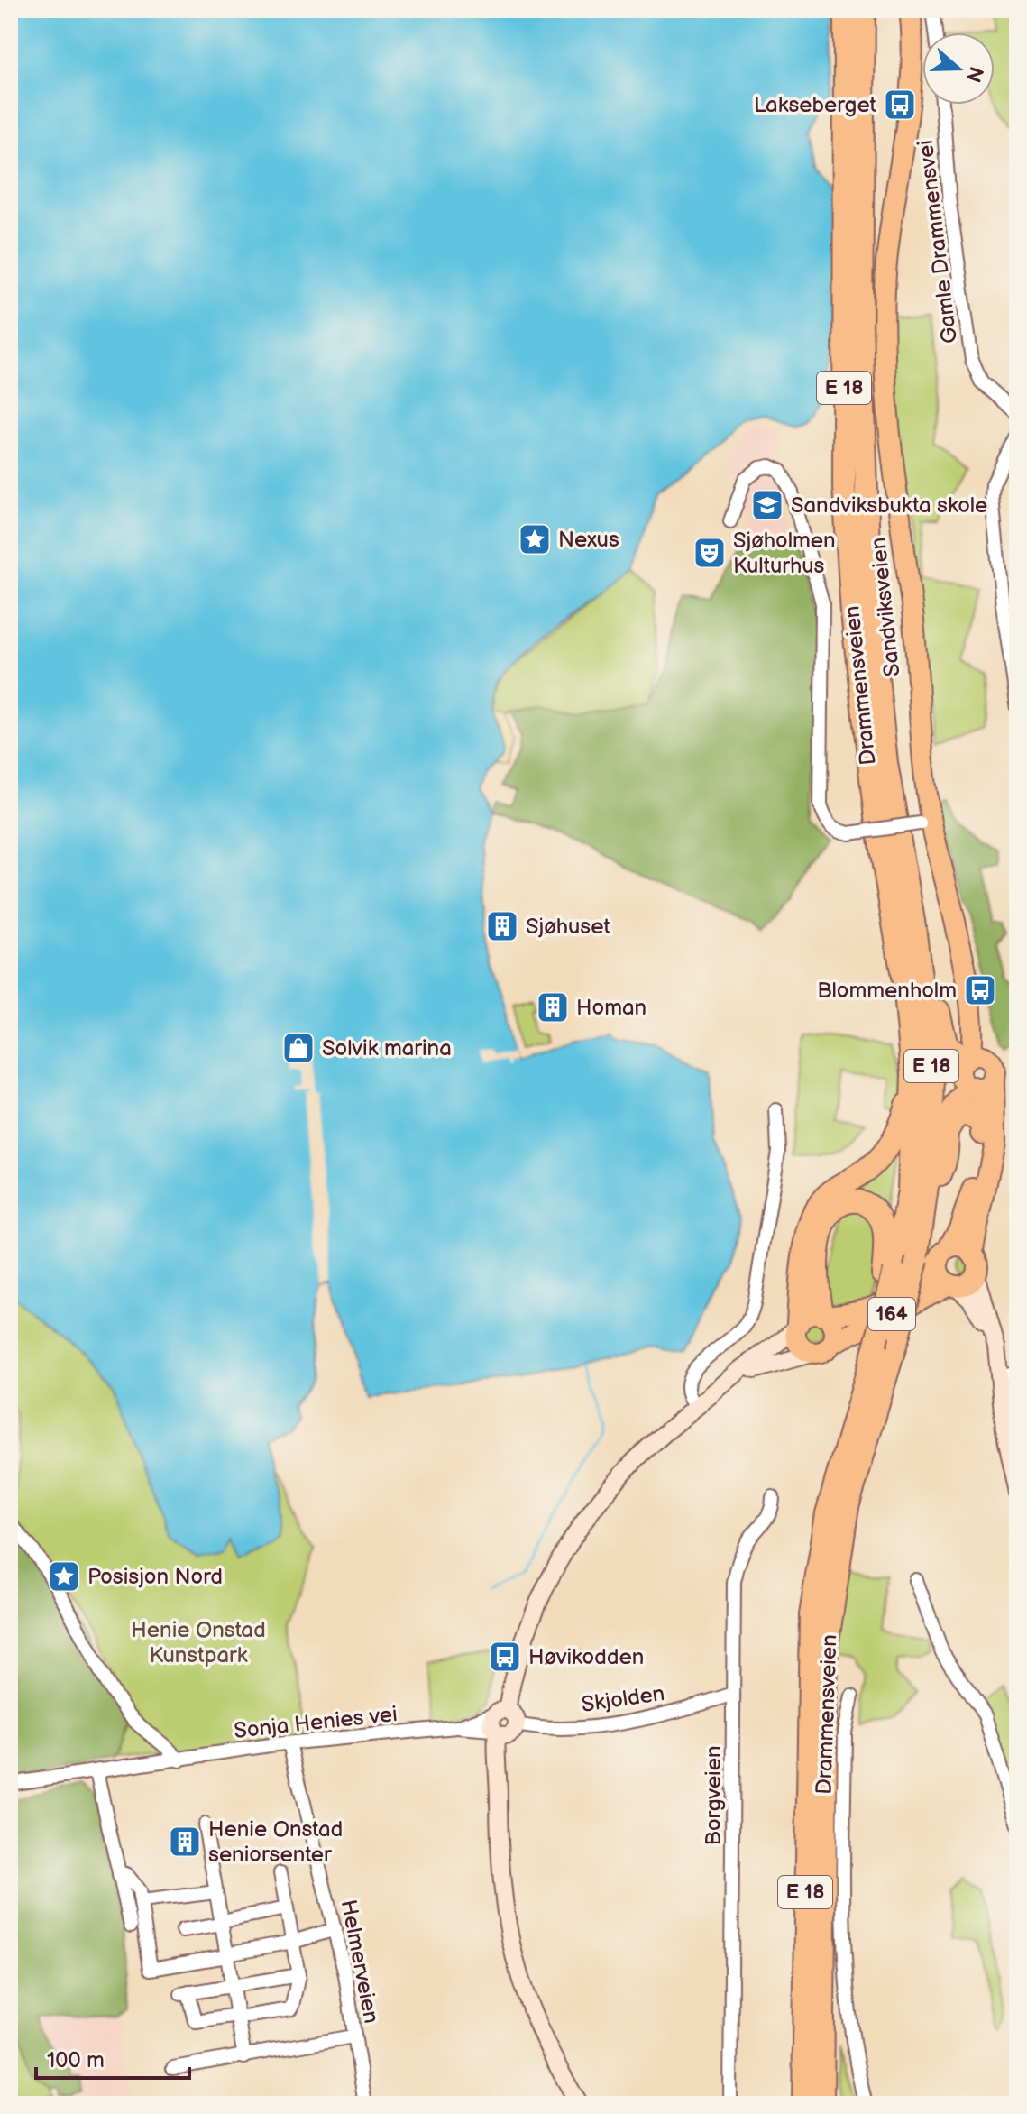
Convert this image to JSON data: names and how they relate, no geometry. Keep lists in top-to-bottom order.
{
  "streets": {
    "highway": ["E 18", "Drammensveien"],
    "main road": ["Sandviksveien", "164"],
    "street": [
      "Gamle Drammensvei",
      "Skjolden",
      "Sonja Henies vei",
      "Borgveien",
      "Helmerveien"
    ]
  },
  "crossings": [
    ["E 18", "Sandviksveien"],
    ["E 18", "Drammensveien"],
    ["E 18", "164"],
    ["Sandviksveien", "Drammensveien"],
    ["Sandviksveien", "164"],
    ["Drammensveien", "164"],
    ["Skjolden", "Sonja Henies vei"],
    ["Skjolden", "Borgveien"],
    ["Sonja Henies vei", "Helmerveien"]
  ],
  "parks": ["Henie Onstad Kunstpark"],
  "places": {
    "bus stop": ["Lakseberget", "Blommenholm", "Høvikodden"],
    "school or university": ["Sandviksbukta skole"],
    "place": ["Nexus", "Posisjon Nord"],
    "theatre": ["Sjøholmen Kulturhus"],
    "building": ["Sjøhuset", "Homan", "Henie Onstad seniorsenter"],
    "shop": ["Solvik marina"]
  },
  "scale_bar": "100 m",
  "north": "right"
}
